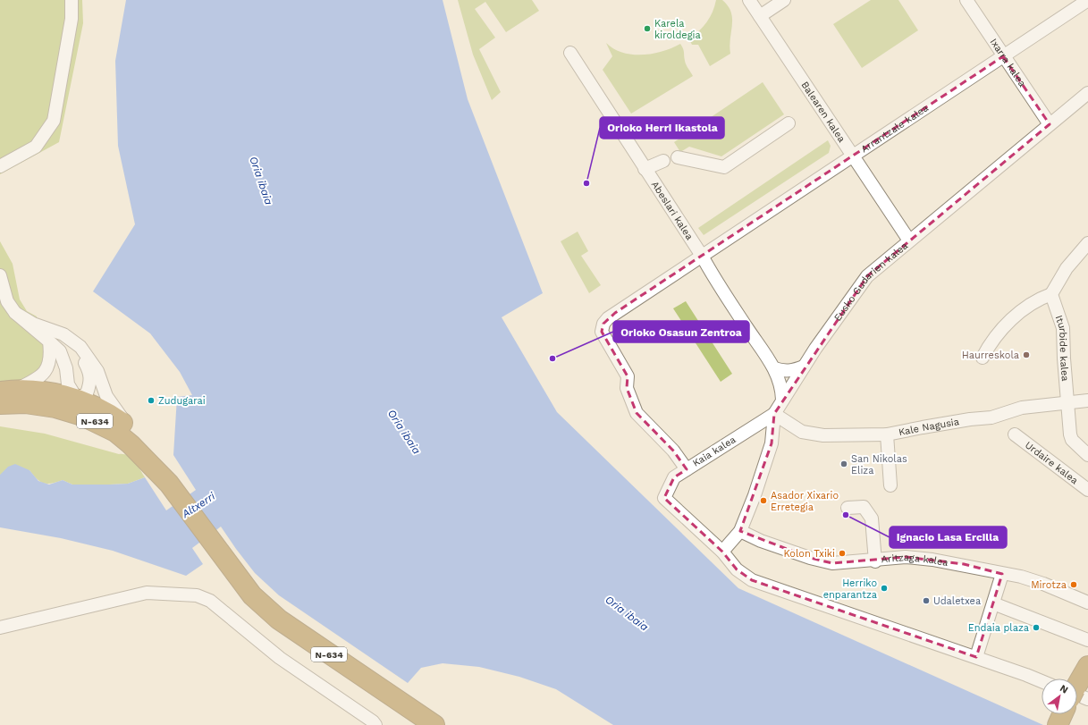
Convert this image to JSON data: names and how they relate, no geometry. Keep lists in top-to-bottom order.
{
  "streets": {
    "highway": ["N-634"],
    "street": [
      "Ixarra kalea",
      "Balearen kalea",
      "Arrantzale kalea",
      "Abeslari kalea",
      "Eusko Gudarien kalea",
      "Iturbide kalea",
      "Kale Nagusia",
      "Kaia kalea",
      "Urdaire kalea",
      "Aritzaga kalea"
    ]
  },
  "crossings": [
    ["Ixarra kalea", "Arrantzale kalea"],
    ["Ixarra kalea", "Eusko Gudarien kalea"],
    ["Balearen kalea", "Arrantzale kalea"],
    ["Balearen kalea", "Eusko Gudarien kalea"],
    ["Arrantzale kalea", "Abeslari kalea"],
    ["Arrantzale kalea", "Kaia kalea"],
    ["Abeslari kalea", "Eusko Gudarien kalea"],
    ["Eusko Gudarien kalea", "Kale Nagusia"],
    ["Eusko Gudarien kalea", "Kaia kalea"],
    ["Eusko Gudarien kalea", "Aritzaga kalea"],
    ["Iturbide kalea", "Kale Nagusia"],
    ["Kale Nagusia", "Kaia kalea"]
  ],
  "water": ["Oria ibaia", "Altxerri"],
  "places": [
    "Karela kiroldegia",
    "Orioko Herri Ikastola",
    "Haurreskola",
    "Orioko Osasun Zentroa",
    "Zudugarai",
    "San Nikolas Eliza",
    "Asador Xixario Erretegia",
    "Ignacio Lasa Ercilla",
    "Kolon Txiki",
    "Mirotza",
    "Herriko enparantza",
    "Udaletxea",
    "Endaia plaza"
  ],
  "north": "top right"
}
